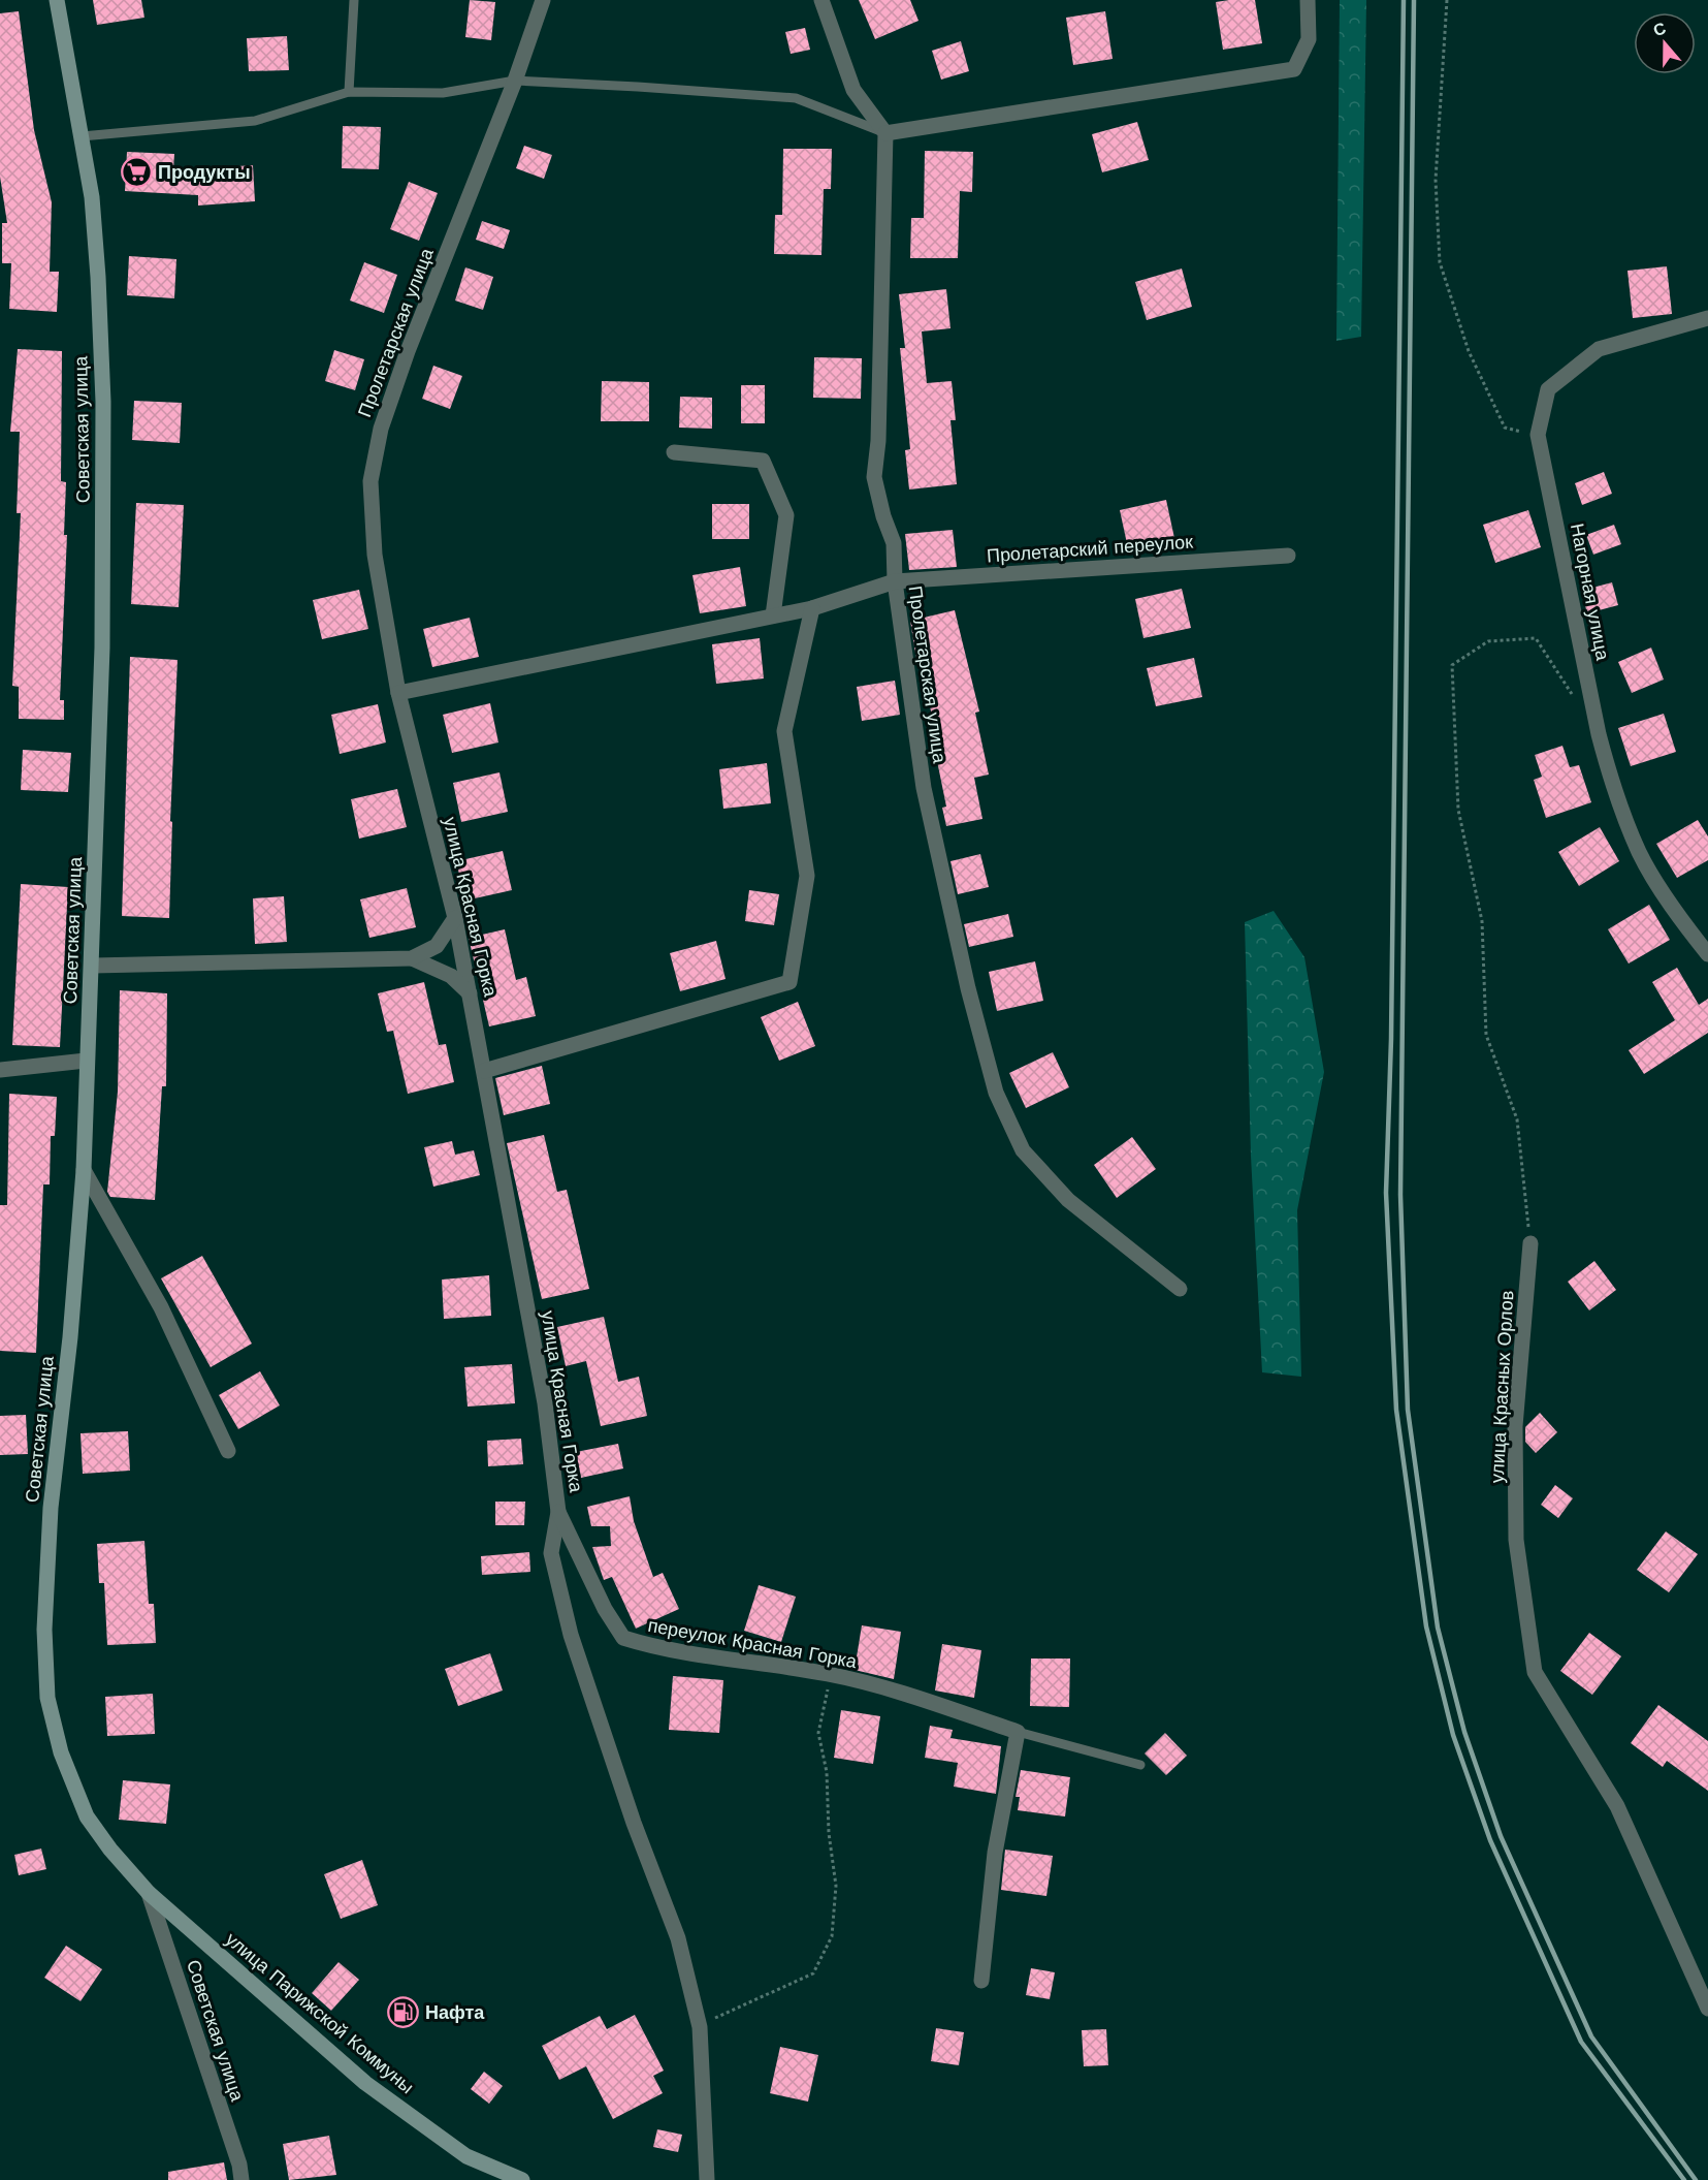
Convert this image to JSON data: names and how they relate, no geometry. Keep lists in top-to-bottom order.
{
  "streets": {
    "main road": ["Советская улица", "улица Парижской Коммуны"],
    "street": [
      "Пролетарская улица",
      "Пролетарский переулок",
      "Нагорная улица",
      "улица Красная Горка",
      "улица Красных Орлов",
      "переулок Красная Горка"
    ]
  },
  "crossings": [
    ["Пролетарская улица", "Пролетарский переулок"],
    ["Пролетарская улица", "улица Красная Горка"],
    ["Советская улица", "улица Парижской Коммуны"],
    ["Пролетарский переулок", "улица Красная Горка"],
    ["улица Красная Горка", "переулок Красная Горка"]
  ],
  "places": {
    "supermarket": ["Продукты"],
    "fuel station": ["Нафта"]
  },
  "north": "top"
}
